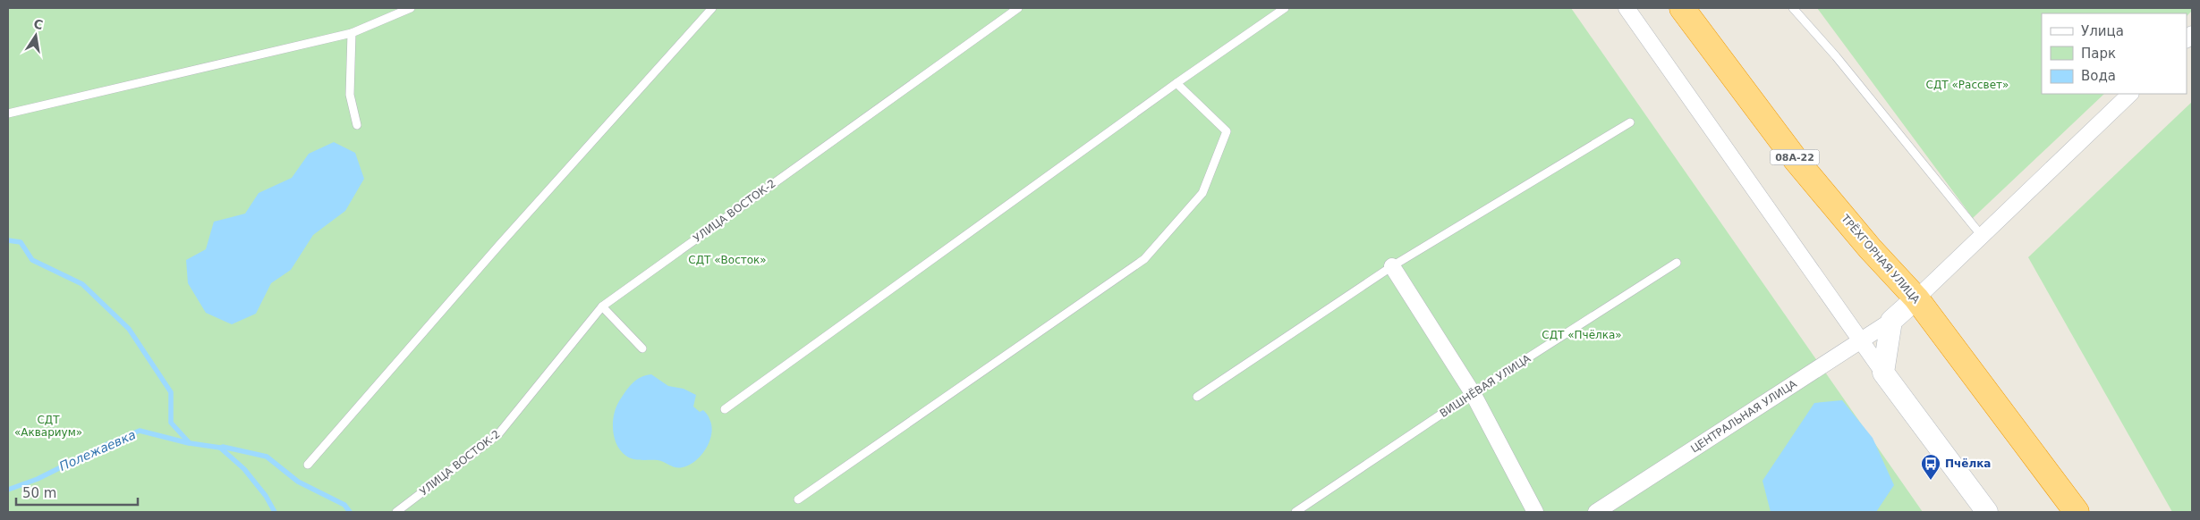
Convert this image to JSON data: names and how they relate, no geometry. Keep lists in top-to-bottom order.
{
  "streets": {
    "highway": ["08А-22", "ТРЁХГОРНАЯ УЛИЦА"],
    "street": ["ЦЕНТРАЛЬНАЯ УЛИЦА"],
    "lane": ["УЛИЦА ВОСТОК-2", "ВИШНЁВАЯ УЛИЦА"]
  },
  "water": ["Полежаевка"],
  "parks": [
    "СДТ «Рассвет»",
    "СДТ «Восток»",
    "СДТ «Пчёлка»",
    "СДТ «Аквариум»"
  ],
  "places": {
    "bus stop": ["Пчёлка"]
  },
  "legend": ["Улица", "Парк", "Вода"],
  "scale_bar": "50 m",
  "north": "top"
}
